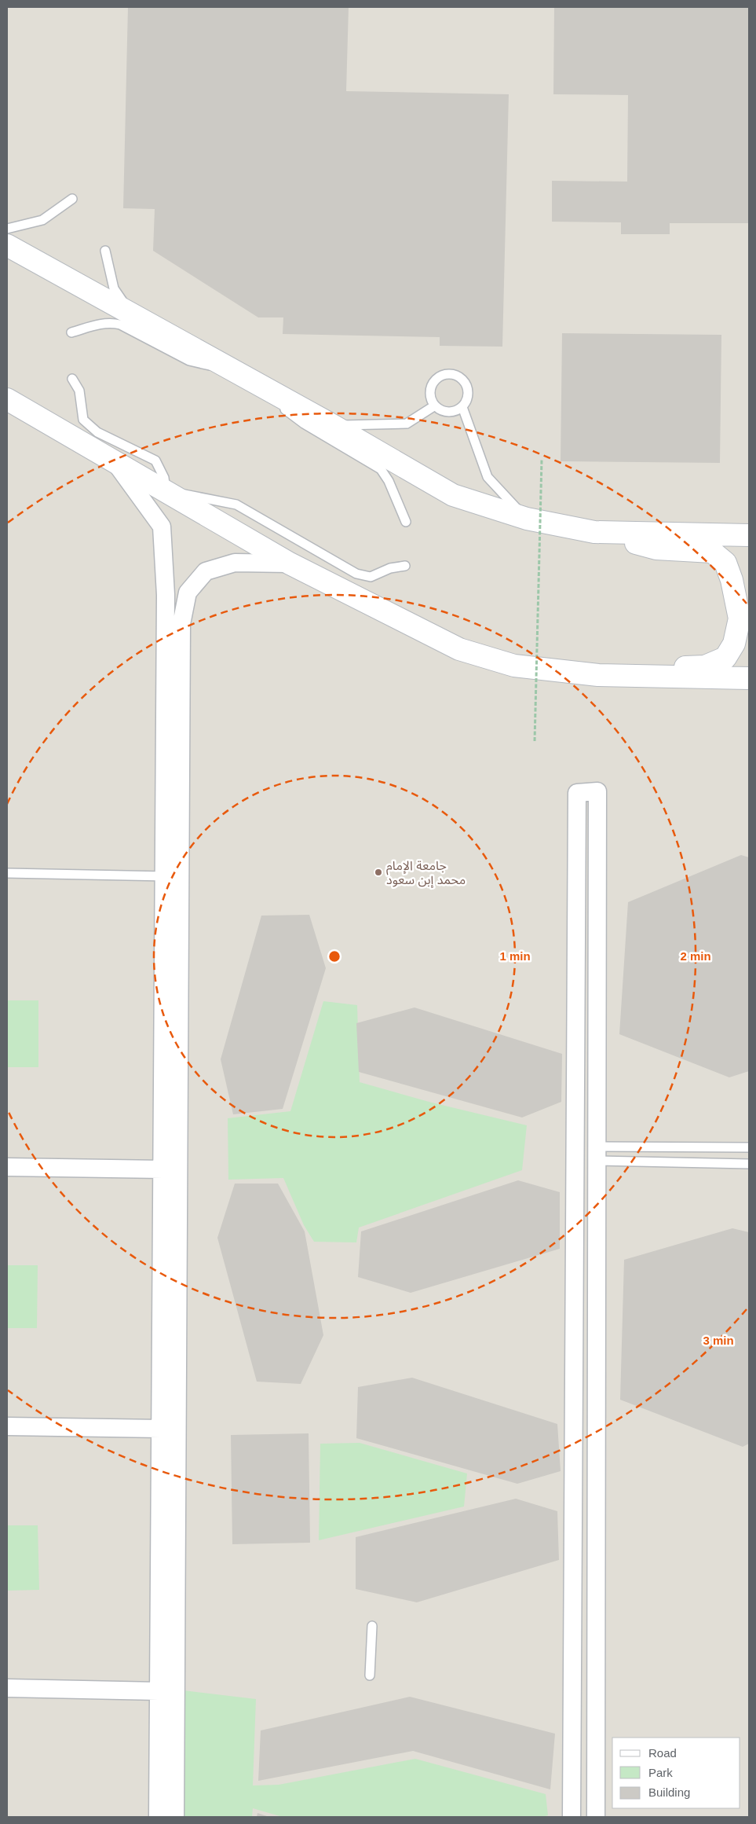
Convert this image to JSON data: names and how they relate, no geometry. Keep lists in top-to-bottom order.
{
  "places": ["جامعة الإمام محمد إبن سعود"],
  "legend": ["Road", "Park", "Building"],
  "rings": ["1 min", "2 min", "3 min"]
}
